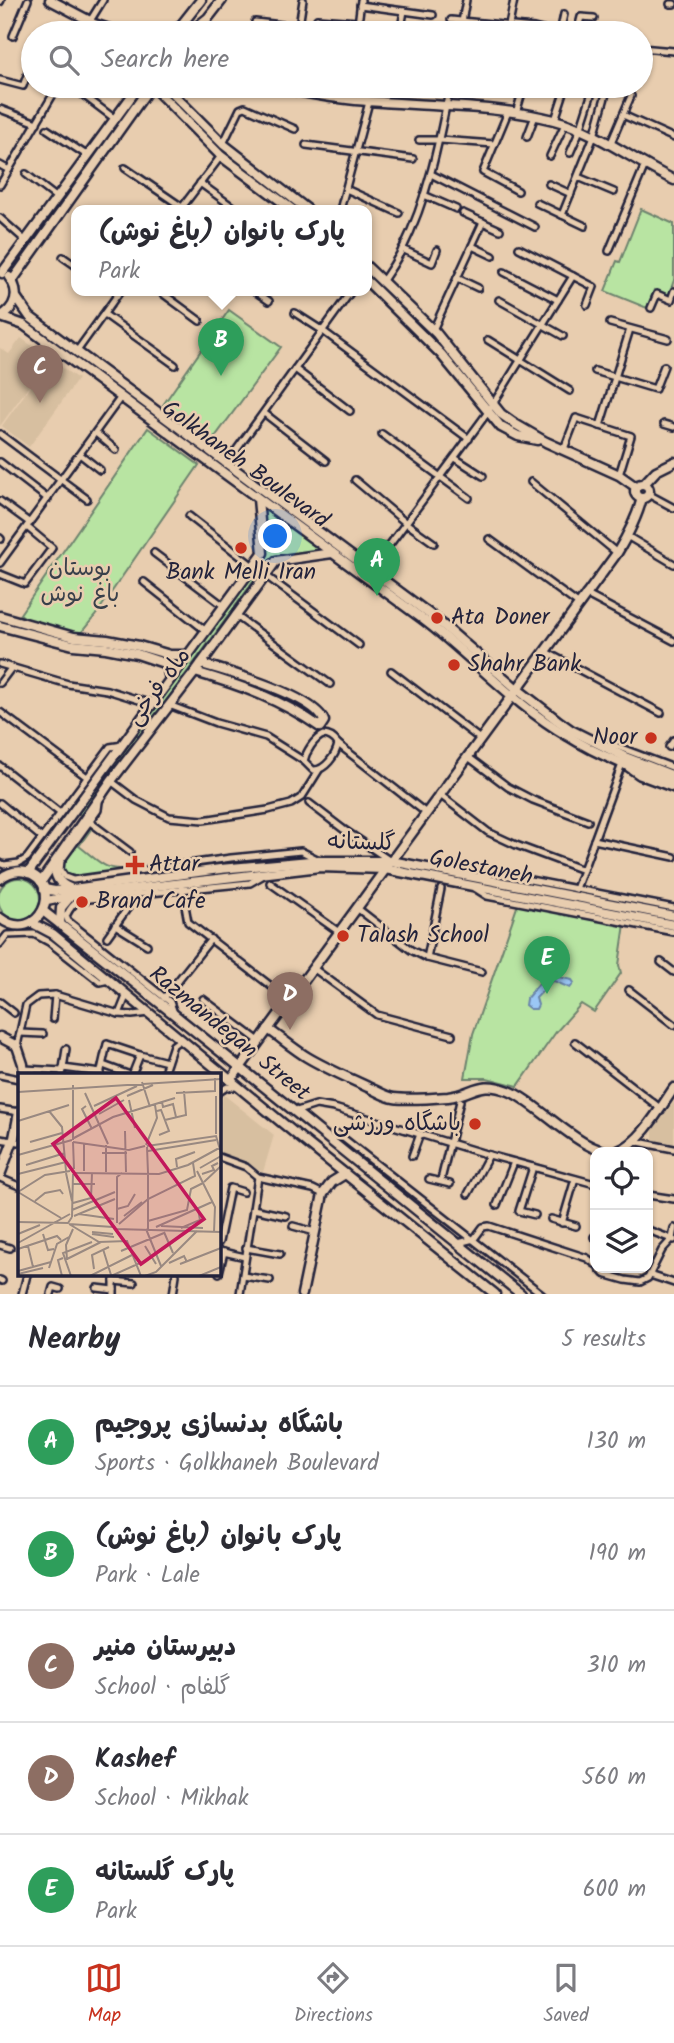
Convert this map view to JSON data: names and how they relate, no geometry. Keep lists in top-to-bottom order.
{
  "streets": {
    "main road": [
      "Golkhaneh Boulevard",
      "ماه فرخی",
      "گلستانه",
      "Golestaneh",
      "Razmandegan Street"
    ]
  },
  "crossings": [
    ["Golkhaneh Boulevard", "ماه فرخی"],
    ["ماه فرخی", "گلستانه"],
    ["گلستانه", "Golestaneh"]
  ],
  "parks": ["بوستان باغ نوش"],
  "places": {
    "other": [
      "Bank Melli Iran",
      "Ata Doner",
      "Shahr Bank",
      "Noor",
      "Brand Cafe",
      "Talash School",
      "باشگاه ورزشی"
    ],
    "health": ["Attar"]
  },
  "page": {
    "search": "Search here",
    "popup": ["پارک بانوان (باغ نوش)", "Park"],
    "pins": [
      "B",
      "C",
      "A",
      "E",
      "D"
    ],
    "heading": ["Nearby", "5 results"],
    "list": [
      {
        "mark": "A",
        "name": "باشگاه بدنسازی پروجیم",
        "note": "Sports · Golkhaneh Boulevard",
        "value": "130 m"
      },
      {
        "mark": "B",
        "name": "پارک بانوان (باغ نوش)",
        "note": "Park · Lale",
        "value": "190 m"
      },
      {
        "mark": "C",
        "name": "دبیرستان منیر",
        "note": "School · گلفام",
        "value": "310 m"
      },
      {
        "mark": "D",
        "name": "Kashef",
        "note": "School · Mikhak",
        "value": "560 m"
      },
      {
        "mark": "E",
        "name": "پارک گلستانه",
        "note": "Park",
        "value": "600 m"
      }
    ],
    "nav": ["Map", "Directions", "Saved"]
  }
}
